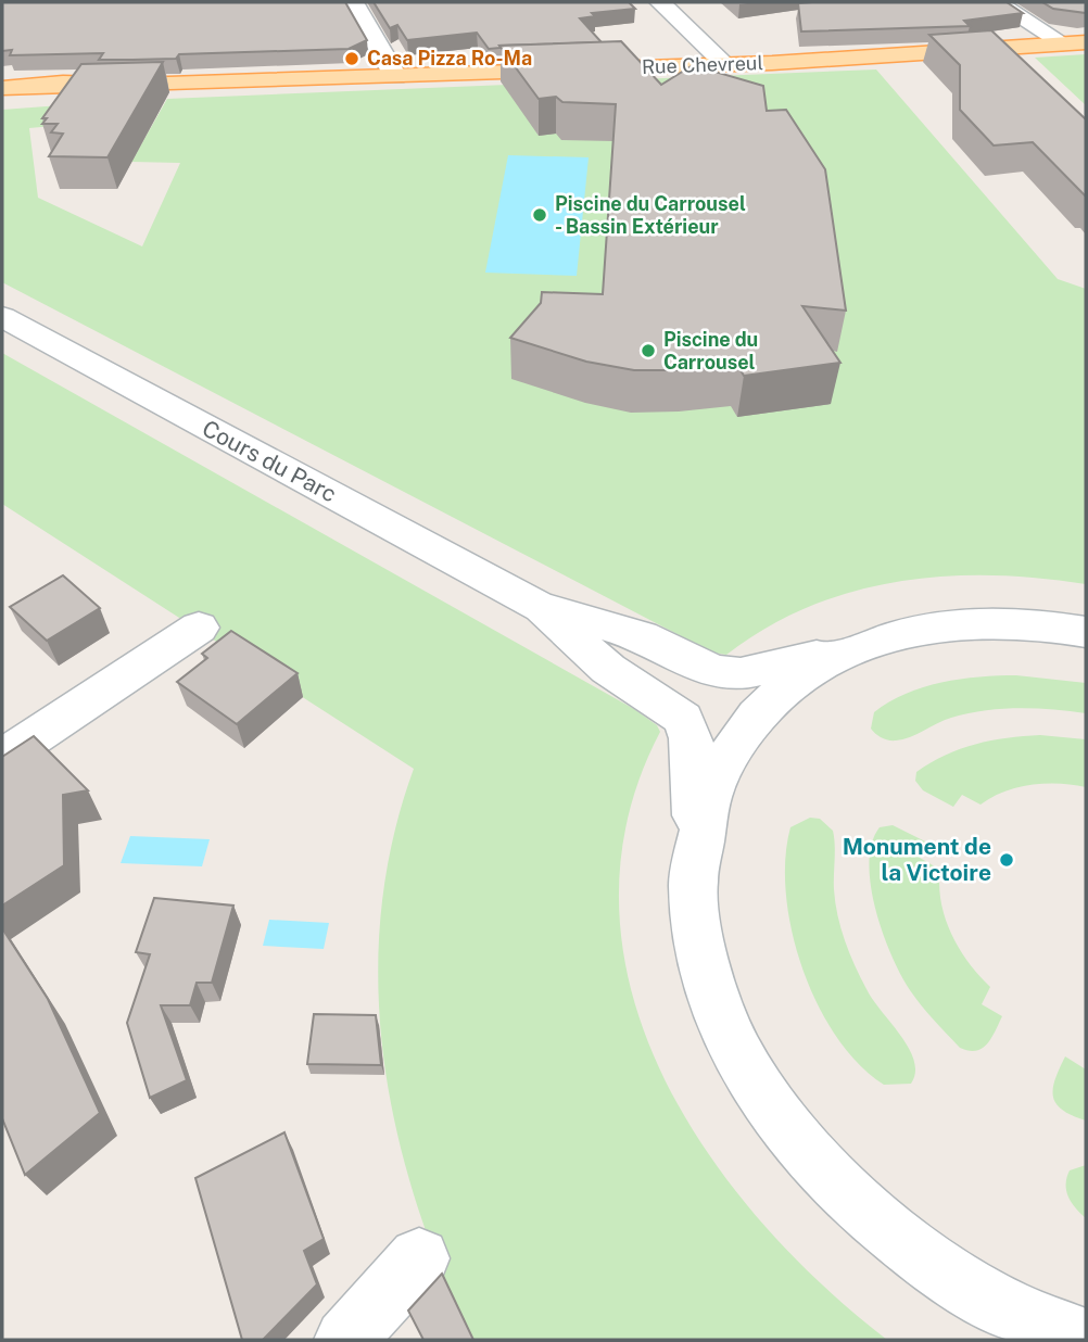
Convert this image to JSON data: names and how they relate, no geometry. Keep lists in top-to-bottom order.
{
  "streets": {
    "main road": ["Rue Chevreul"],
    "street": ["Cours du Parc"]
  },
  "places": [
    "Casa Pizza Ro-Ma",
    "Piscine du Carrousel - Bassin Extérieur",
    "Piscine du Carrousel",
    "Monument de la Victoire"
  ]
}
